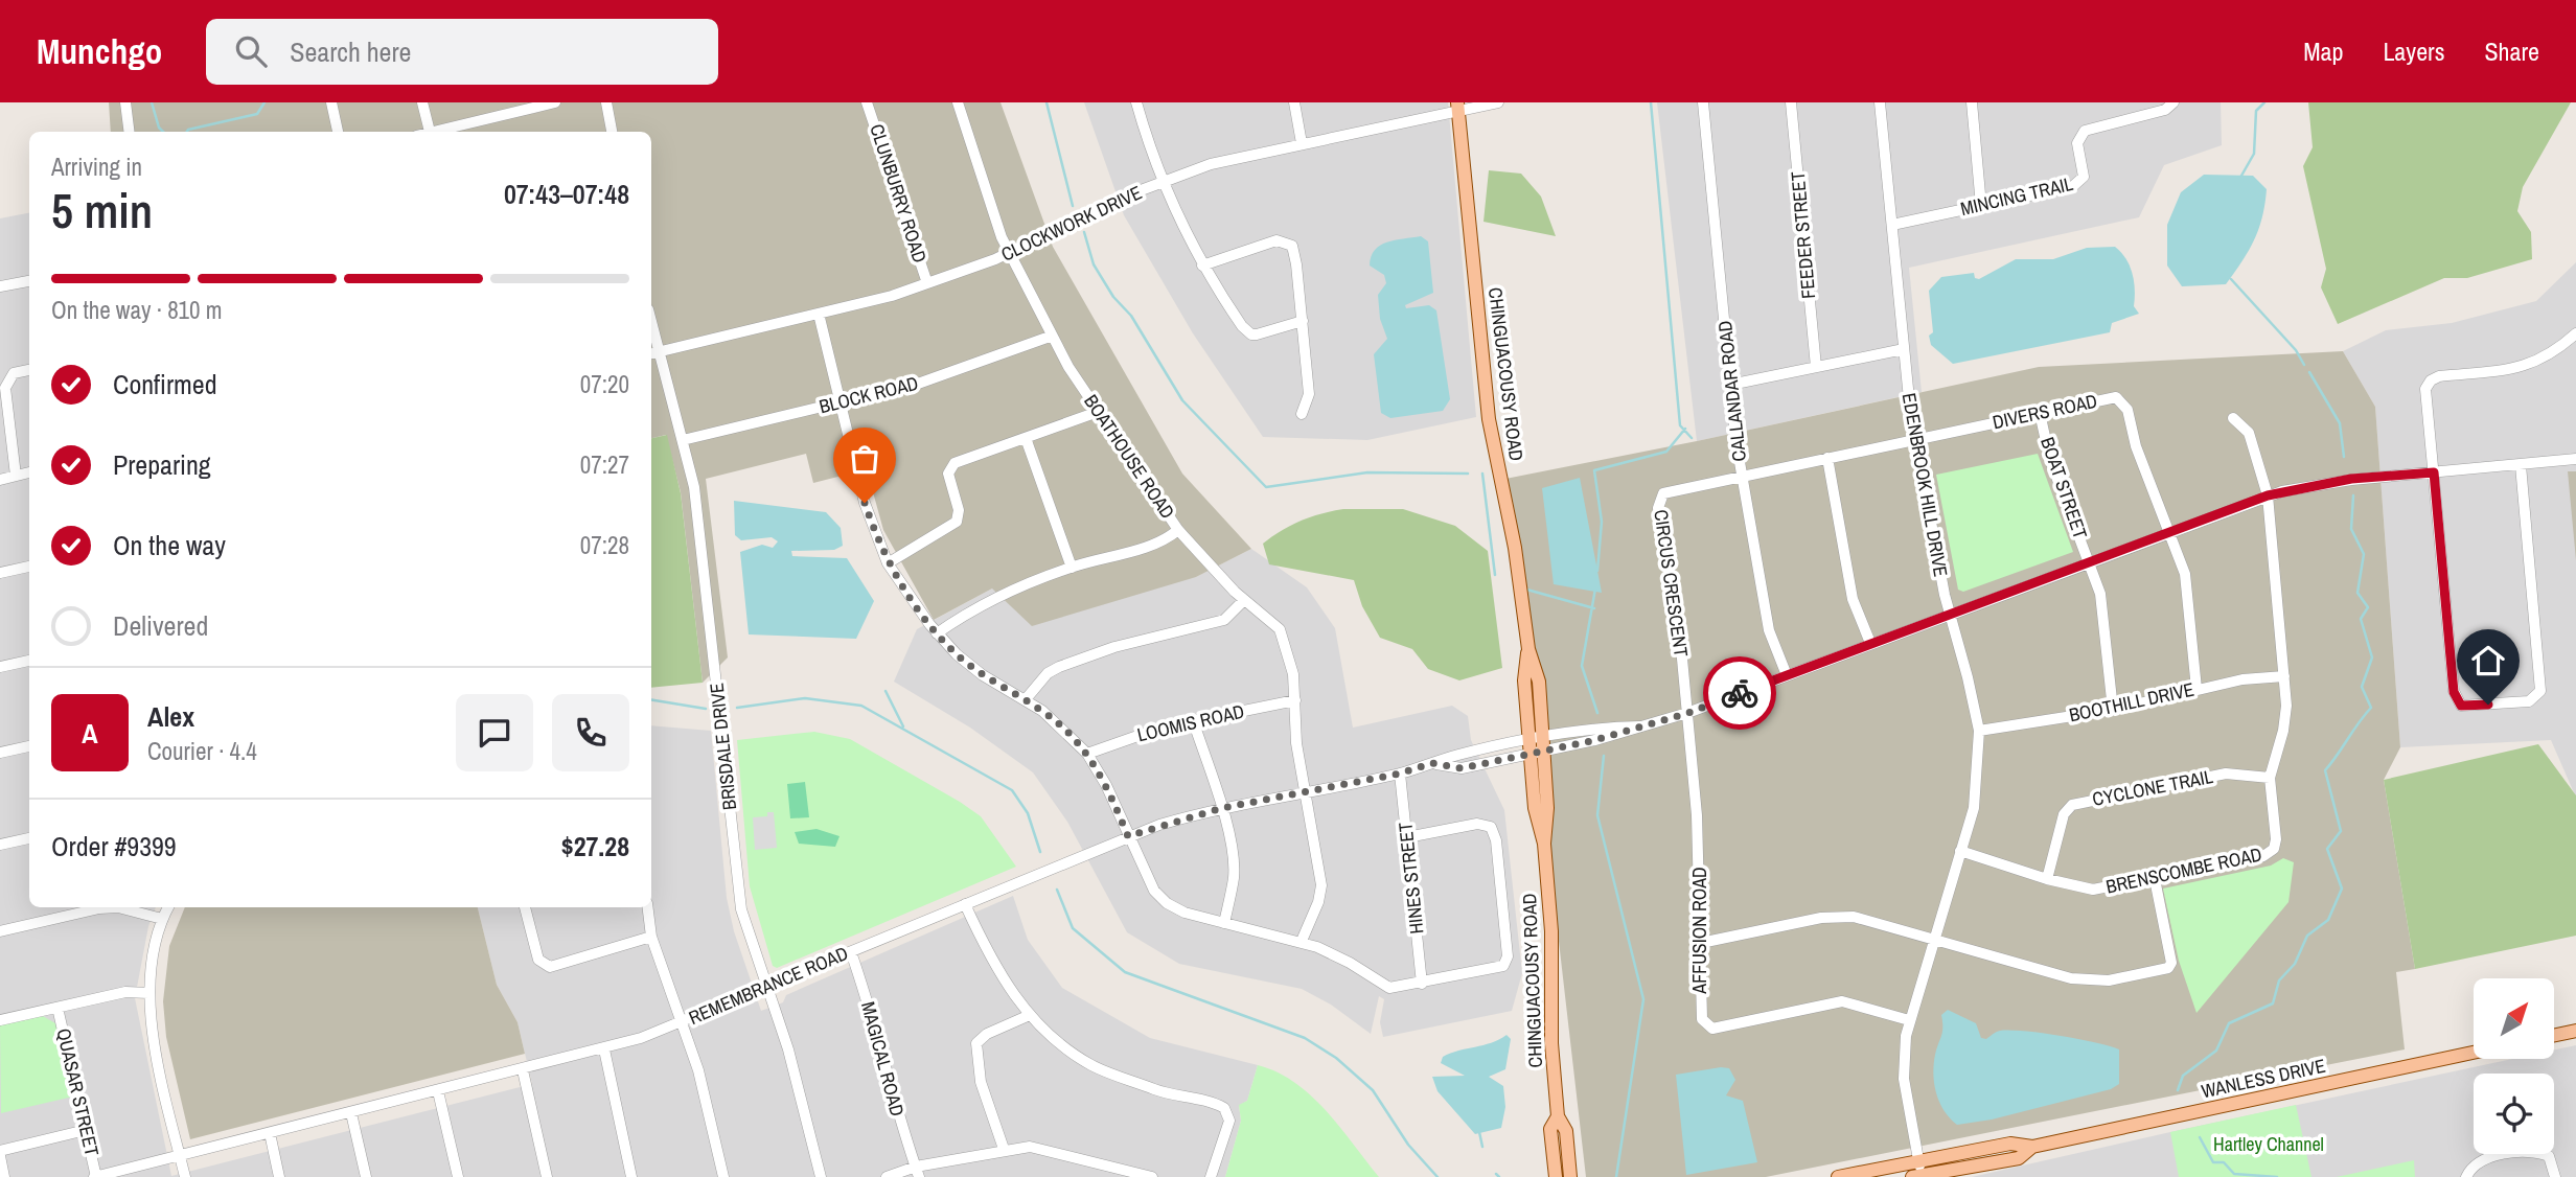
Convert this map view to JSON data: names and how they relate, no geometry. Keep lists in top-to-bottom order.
{
  "streets": {
    "main road": ["CHINGUACOUSY ROAD", "WANLESS DRIVE"],
    "street": [
      "CLUNBURRY ROAD",
      "MINCING TRAIL",
      "CLOCKWORK DRIVE",
      "FEEDER STREET",
      "CALLANDAR ROAD",
      "BLOCK ROAD",
      "DIVERS ROAD",
      "BOATHOUSE ROAD",
      "EDENBROOK HILL DRIVE",
      "BOAT STREET",
      "CIRCUS CRESCENT",
      "BOOTHILL DRIVE",
      "LOOMIS ROAD",
      "BRISDALE DRIVE",
      "CYCLONE TRAIL",
      "BRENSCOMBE ROAD",
      "HINES STREET",
      "AFFUSION ROAD",
      "REMEMBRANCE ROAD",
      "MAGICAL ROAD",
      "QUASAR STREET"
    ]
  },
  "crossings": [
    ["CLUNBURRY ROAD", "CLOCKWORK DRIVE"],
    ["MINCING TRAIL", "EDENBROOK HILL DRIVE"],
    ["CLOCKWORK DRIVE", "CHINGUACOUSY ROAD"],
    ["CLOCKWORK DRIVE", "BOATHOUSE ROAD"],
    ["CLOCKWORK DRIVE", "BRISDALE DRIVE"],
    ["CHINGUACOUSY ROAD", "REMEMBRANCE ROAD"],
    ["CALLANDAR ROAD", "CIRCUS CRESCENT"],
    ["CALLANDAR ROAD", "REMEMBRANCE ROAD"],
    ["BLOCK ROAD", "BOATHOUSE ROAD"],
    ["BLOCK ROAD", "BRISDALE DRIVE"],
    ["DIVERS ROAD", "EDENBROOK HILL DRIVE"],
    ["DIVERS ROAD", "BOAT STREET"],
    ["DIVERS ROAD", "CIRCUS CRESCENT"],
    ["DIVERS ROAD", "REMEMBRANCE ROAD"],
    ["BOATHOUSE ROAD", "LOOMIS ROAD"],
    ["BOATHOUSE ROAD", "REMEMBRANCE ROAD"],
    ["EDENBROOK HILL DRIVE", "CIRCUS CRESCENT"],
    ["EDENBROOK HILL DRIVE", "BOOTHILL DRIVE"],
    ["EDENBROOK HILL DRIVE", "BRENSCOMBE ROAD"],
    ["EDENBROOK HILL DRIVE", "AFFUSION ROAD"],
    ["EDENBROOK HILL DRIVE", "REMEMBRANCE ROAD"],
    ["EDENBROOK HILL DRIVE", "WANLESS DRIVE"],
    ["BOAT STREET", "BOOTHILL DRIVE"],
    ["BOAT STREET", "REMEMBRANCE ROAD"],
    ["CIRCUS CRESCENT", "AFFUSION ROAD"],
    ["CIRCUS CRESCENT", "REMEMBRANCE ROAD"],
    ["BOOTHILL DRIVE", "BRENSCOMBE ROAD"],
    ["BRISDALE DRIVE", "REMEMBRANCE ROAD"],
    ["CYCLONE TRAIL", "BRENSCOMBE ROAD"],
    ["BRENSCOMBE ROAD", "REMEMBRANCE ROAD"],
    ["HINES STREET", "REMEMBRANCE ROAD"],
    ["AFFUSION ROAD", "REMEMBRANCE ROAD"],
    ["REMEMBRANCE ROAD", "MAGICAL ROAD"],
    ["REMEMBRANCE ROAD", "QUASAR STREET"]
  ],
  "parks": ["Hartley Channel"],
  "north": "top right",
  "page": {
    "header": "Munchgo",
    "search": "Search here",
    "nav": ["Map", "Layers", "Share"],
    "heading": ["5 min", "Arriving in", "07:43–07:48"],
    "panel": [
      "Alex",
      "Courier · 4.4",
      "Order #9399",
      "$27.28"
    ],
    "bar": "On the way · 810 m",
    "list": [
      ["Confirmed", "07:20"],
      ["Preparing", "07:27"],
      ["On the way", "07:28"],
      "Delivered"
    ],
    "round": "A"
  }
}
